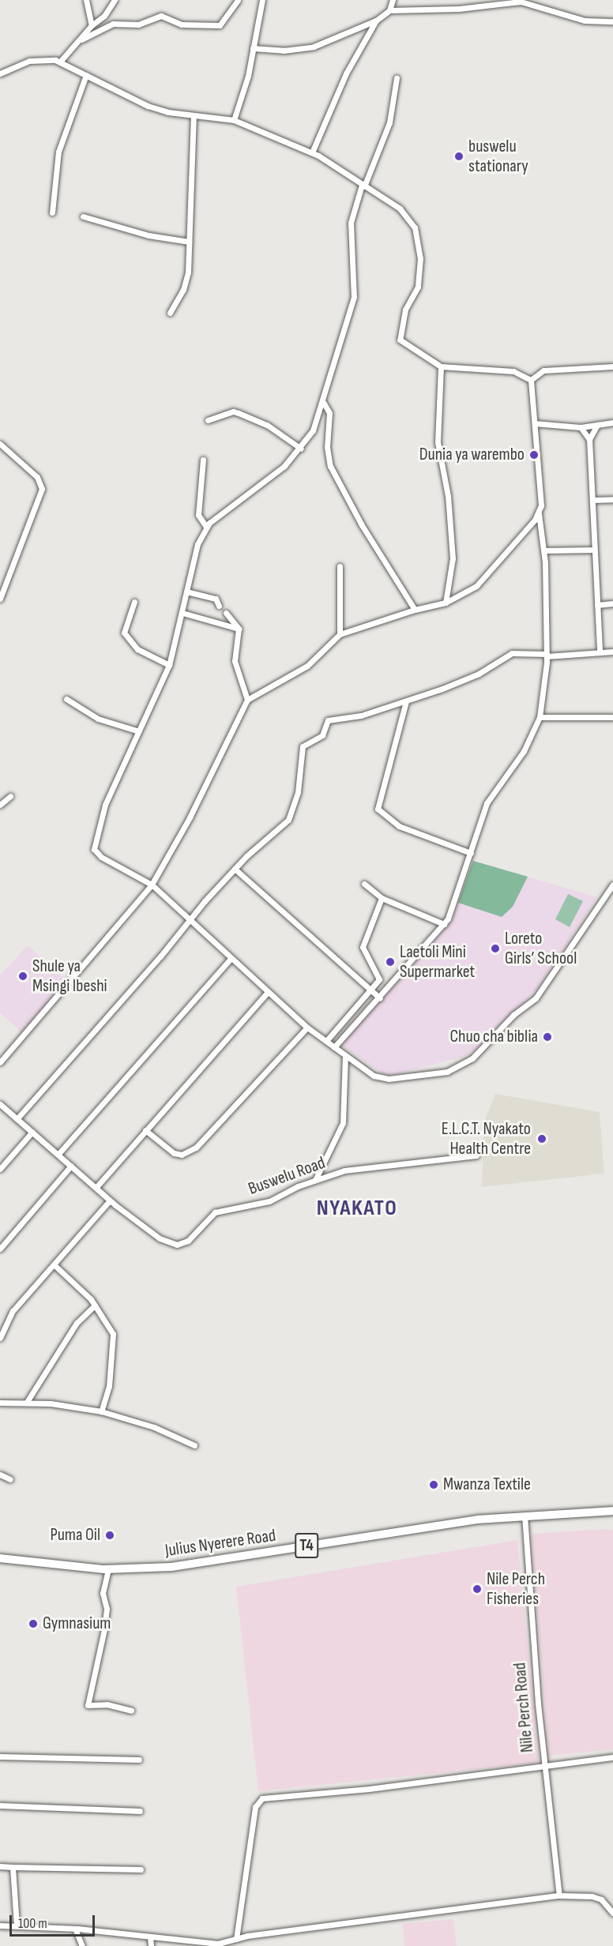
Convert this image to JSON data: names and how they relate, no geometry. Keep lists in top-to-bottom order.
{
  "streets": {
    "highway": ["Julius Nyerere Road", "T4"],
    "street": ["Buswelu Road", "Nile Perch Road"]
  },
  "crossings": [
    ["Julius Nyerere Road", "Nile Perch Road"]
  ],
  "districts": ["NYAKATO"],
  "places": [
    "buswelu stationary",
    "Dunia ya warembo",
    "Loreto Girls’ School",
    "Laetoli Mini Supermarket",
    "Shule ya Msingi Ibeshi",
    "Chuo cha biblia",
    "E.L.C.T. Nyakato Health Centre",
    "Mwanza Textile",
    "Puma Oil",
    "Nile Perch Fisheries",
    "Gymnasium"
  ],
  "scale_bar": "100 m"
}
